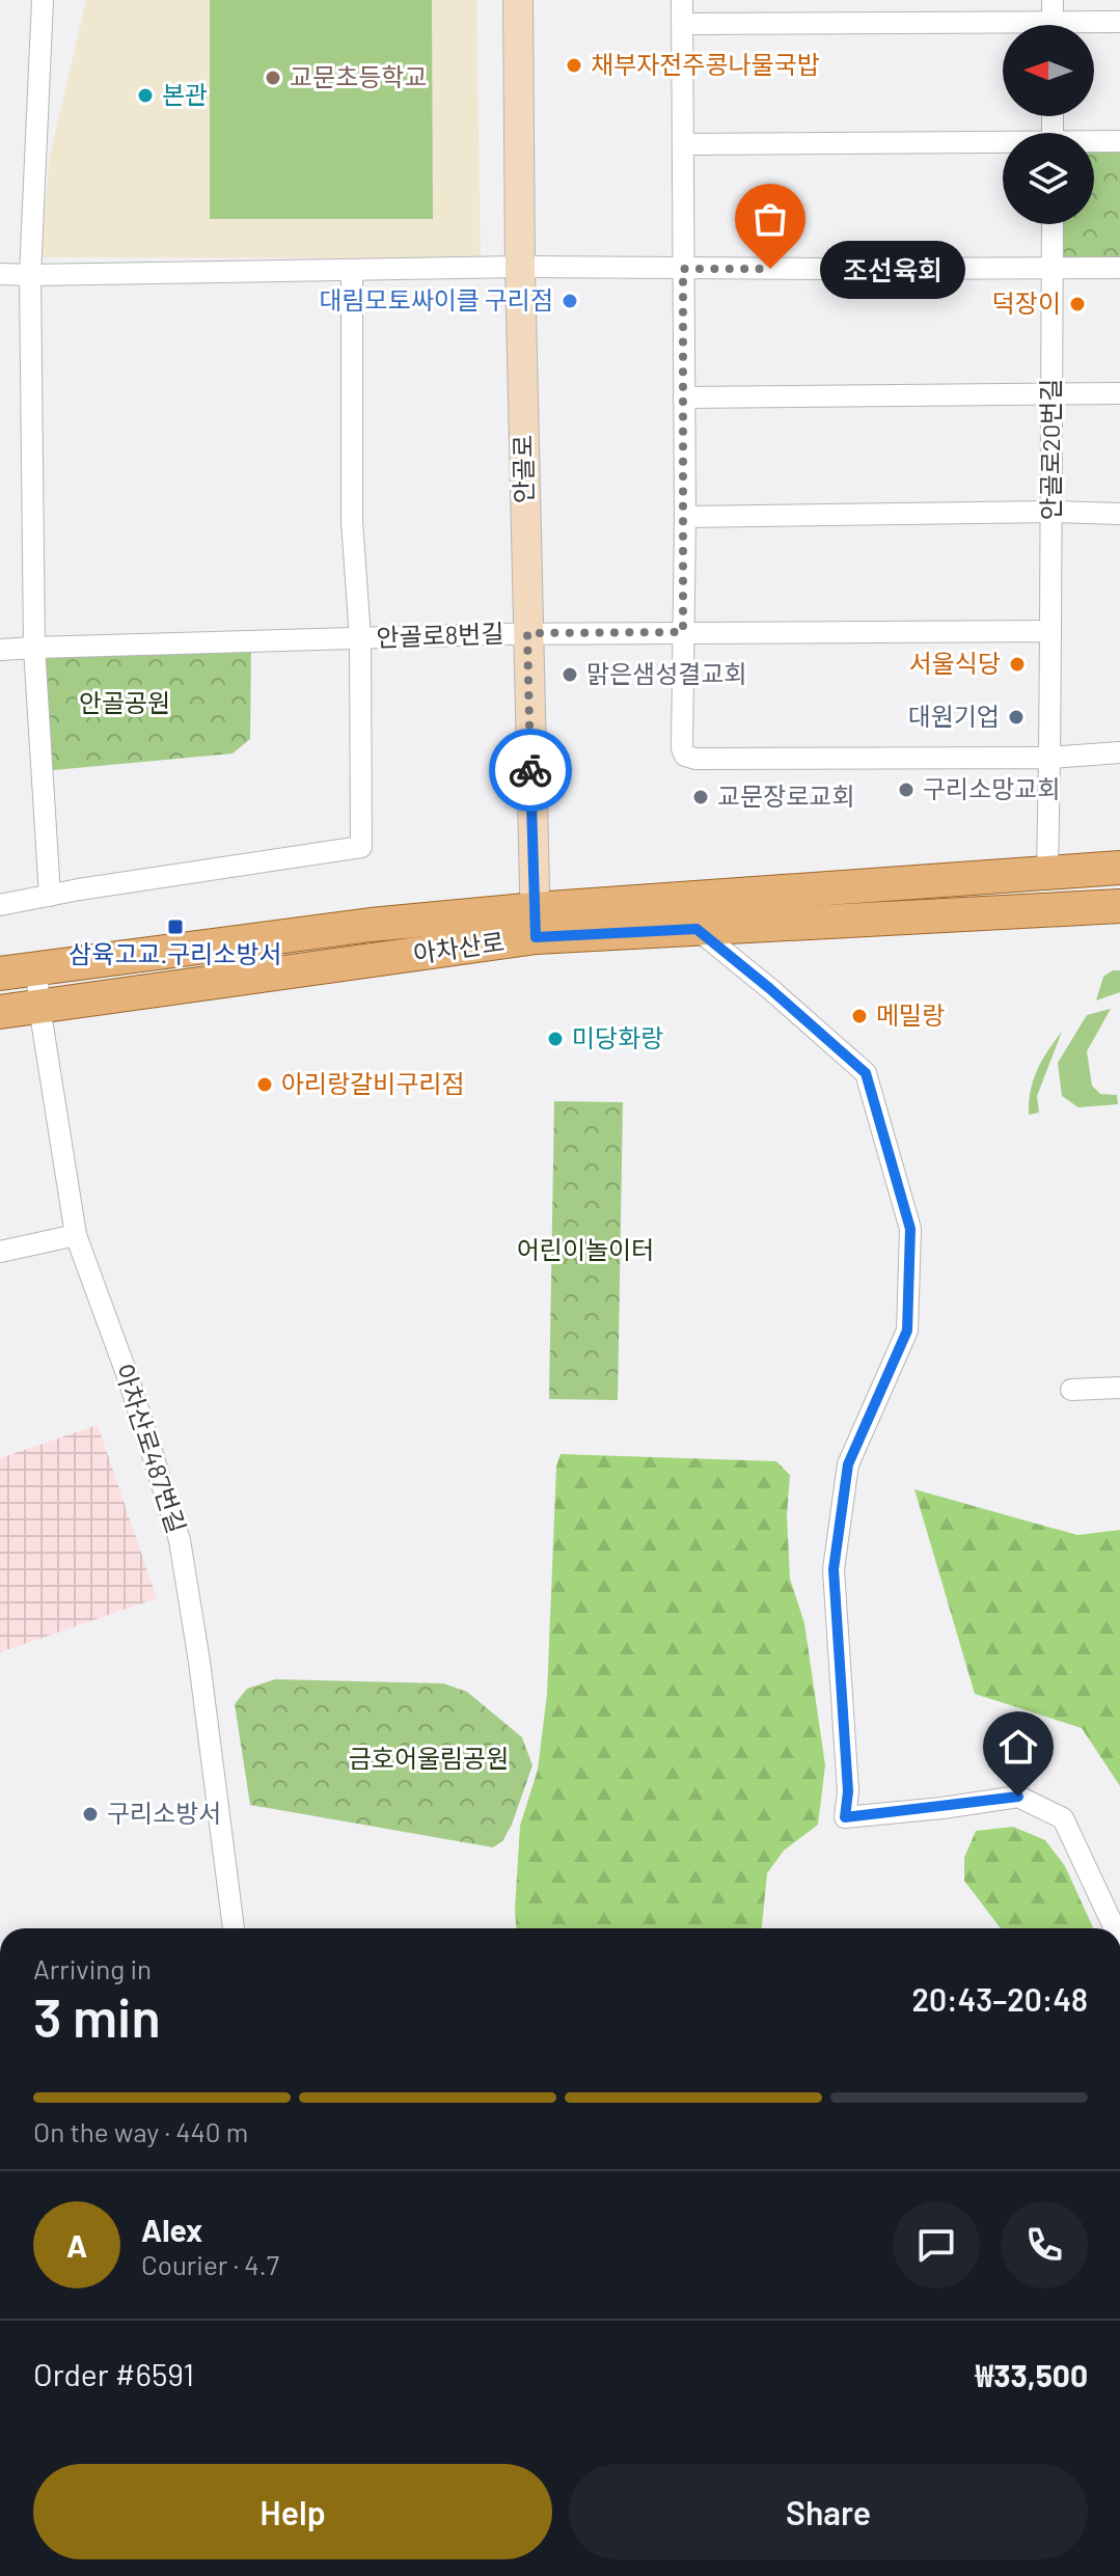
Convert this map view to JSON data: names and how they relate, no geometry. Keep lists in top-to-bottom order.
{
  "streets": {
    "main road": ["아차산로"],
    "street": [
      "안골로20번길",
      "안골로",
      "안골로8번길",
      "아차산로487번길"
    ]
  },
  "crossings": [
    ["안골로20번길", "안골로8번길"],
    ["안골로", "안골로8번길"],
    ["안골로", "아차산로"],
    ["아차산로", "아차산로487번길"]
  ],
  "parks": ["안골공원", "어린이놀이터", "금호어울림공원"],
  "places": {
    "other": [
      "채부자전주콩나물국밥",
      "교문초등학교",
      "본관",
      "조선육회",
      "대림모토싸이클 구리점",
      "덕장이",
      "서울식당",
      "맑은샘성결교회",
      "대원기업",
      "구리소망교회",
      "교문장로교회",
      "메밀랑",
      "미당화랑",
      "아리랑갈비구리점",
      "구리소방서"
    ],
    "transit": ["삼육고교.구리소방서"]
  },
  "north": "left",
  "page": {
    "bubble": "조선육회",
    "heading": ["3 min", "Arriving in", "20:43–20:48"],
    "panel": [
      "Alex",
      "Courier · 4.7",
      "Order #6591",
      "₩33,500"
    ],
    "bar": "On the way · 440 m",
    "round": "A",
    "buttons": ["Help", "Share"]
  }
}
